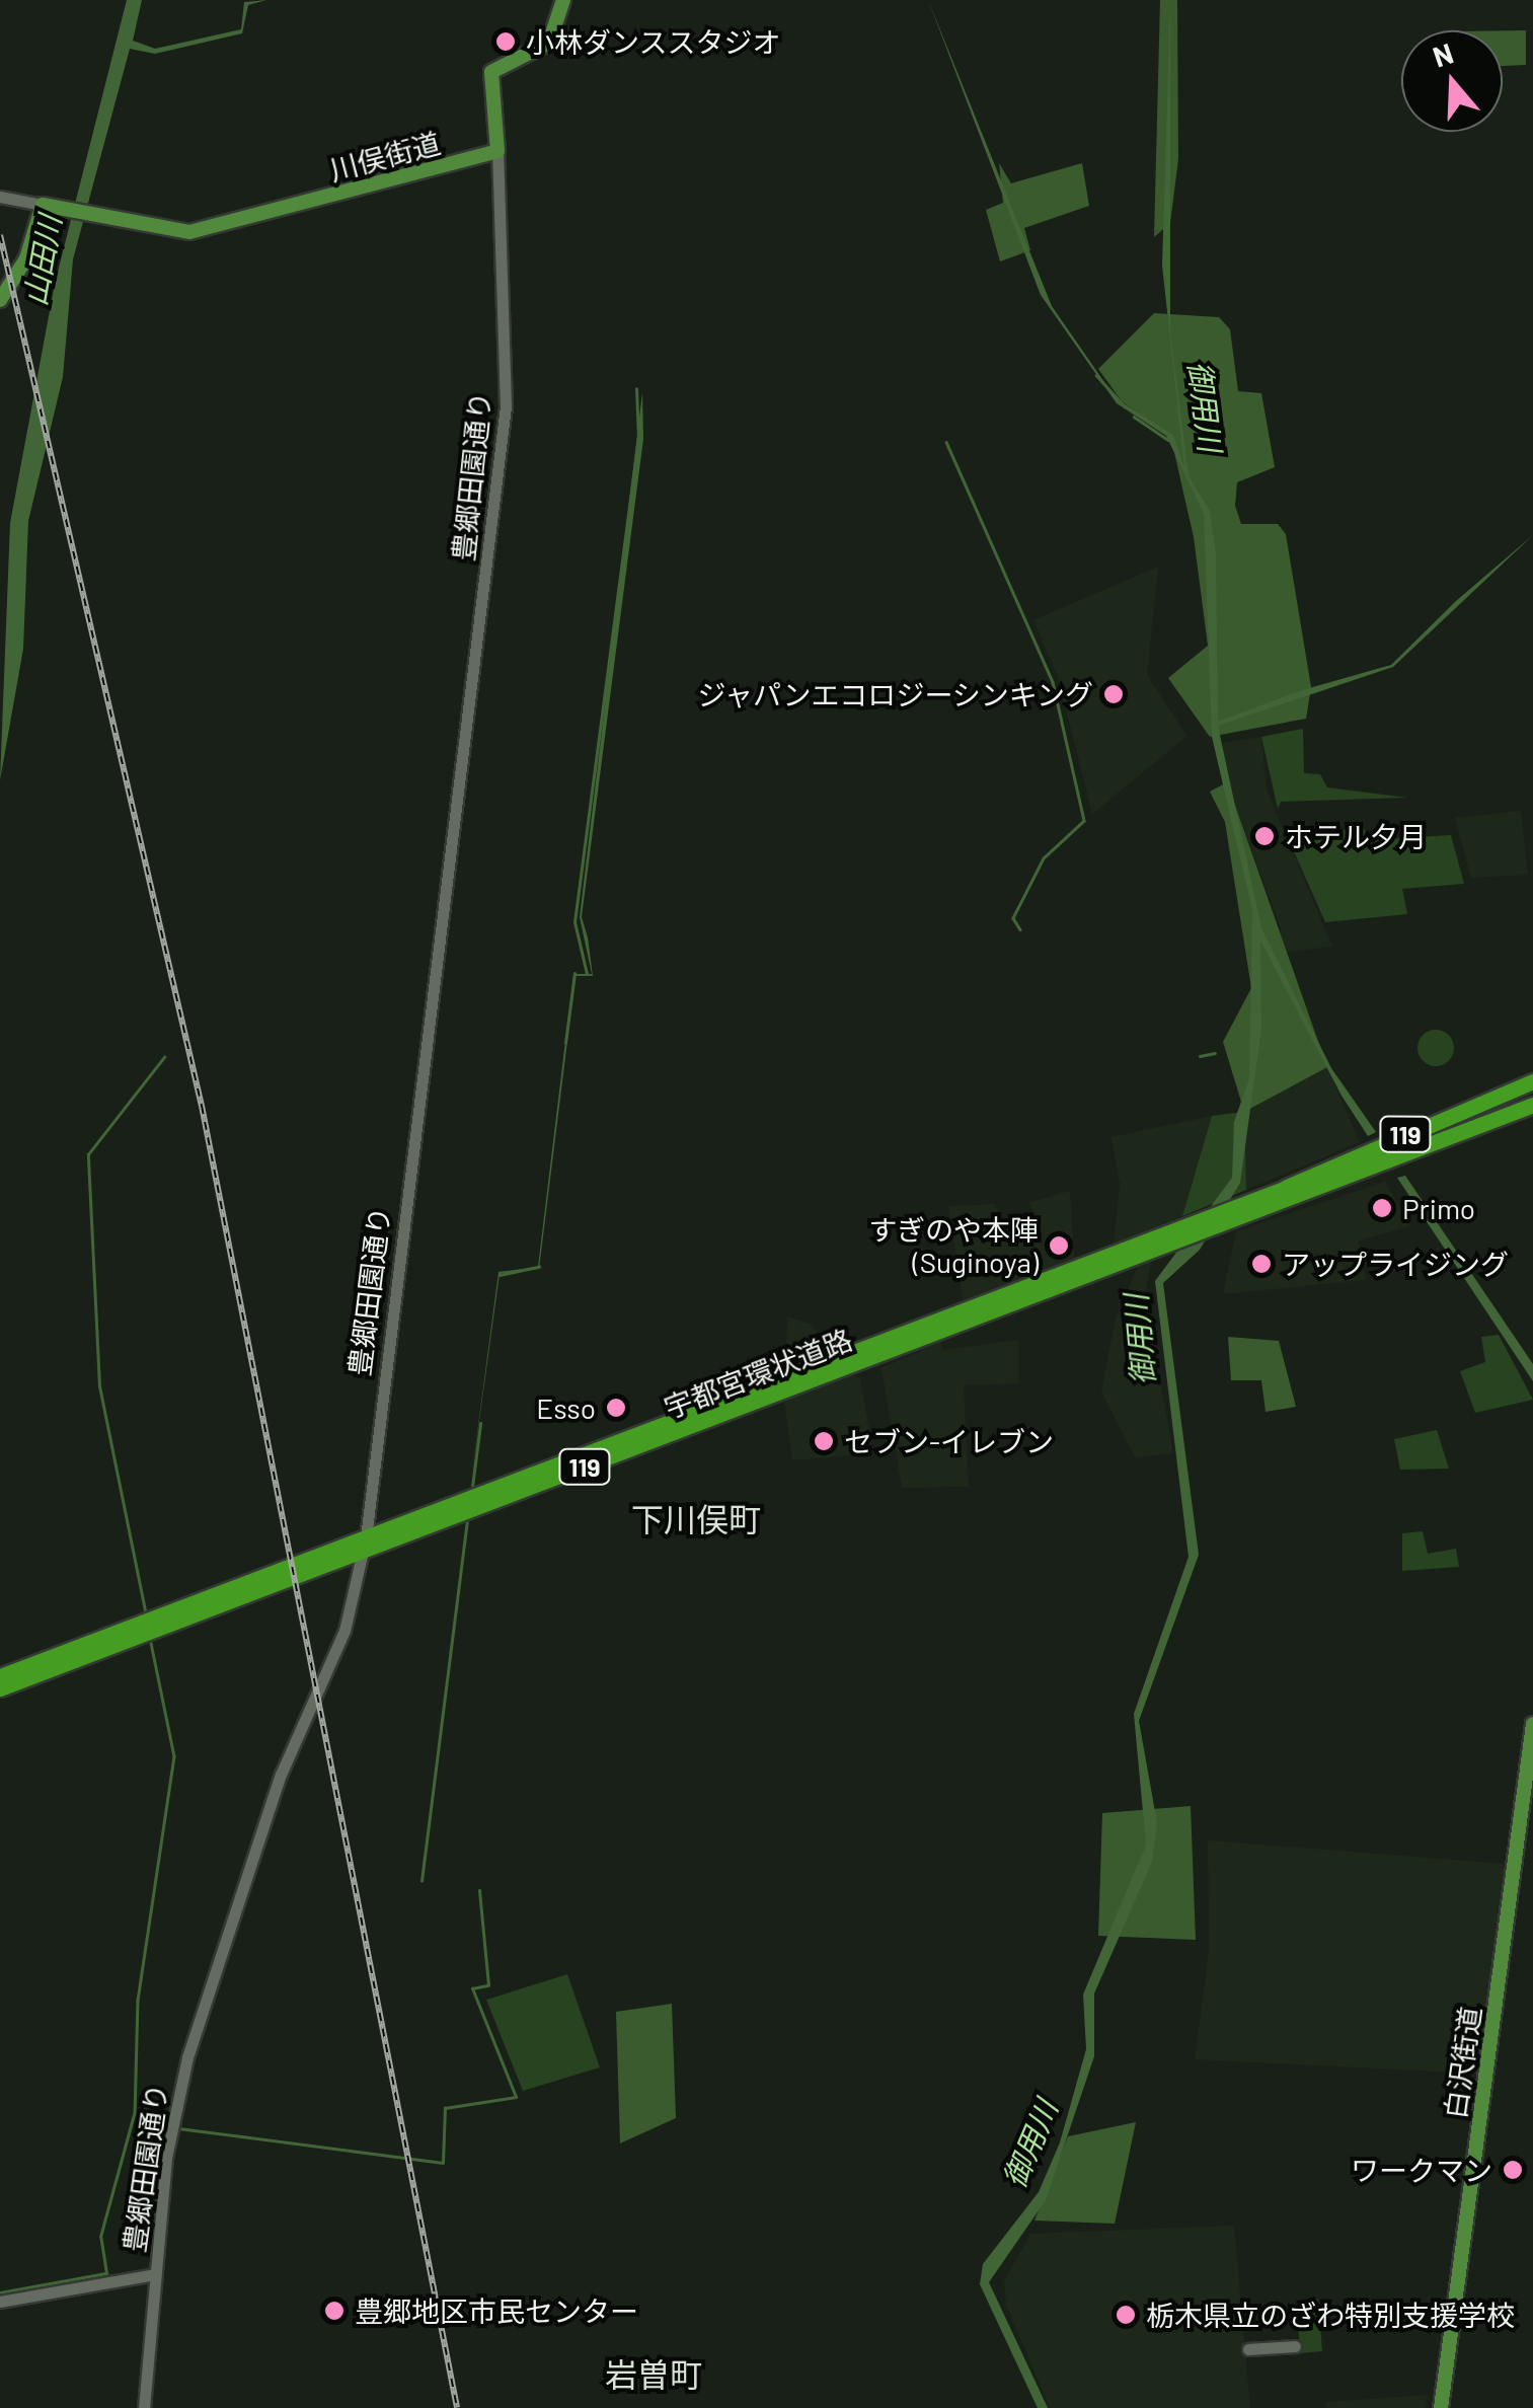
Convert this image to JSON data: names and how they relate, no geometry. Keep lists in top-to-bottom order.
{
  "streets": {
    "highway": ["119", "宇都宮環状道路"],
    "main road": ["川俣街道", "白沢街道"],
    "street": ["豊郷田園通り"]
  },
  "crossings": [
    ["川俣街道", "豊郷田園通り"],
    ["豊郷田園通り", "宇都宮環状道路"],
    ["119", "宇都宮環状道路"]
  ],
  "districts": ["下川俣町", "岩曽町"],
  "water": ["山田川", "御用川"],
  "places": [
    "小林ダンススタジオ",
    "ジャパンエコロジーシンキング",
    "ホテル夕月",
    "Primo",
    "すぎのや本陣 (Suginoya)",
    "アップライジング",
    "Esso",
    "セブン-イレブン",
    "ワークマン",
    "豊郷地区市民センター",
    "栃木県立のざわ特別支援学校"
  ],
  "north": "top"
}
